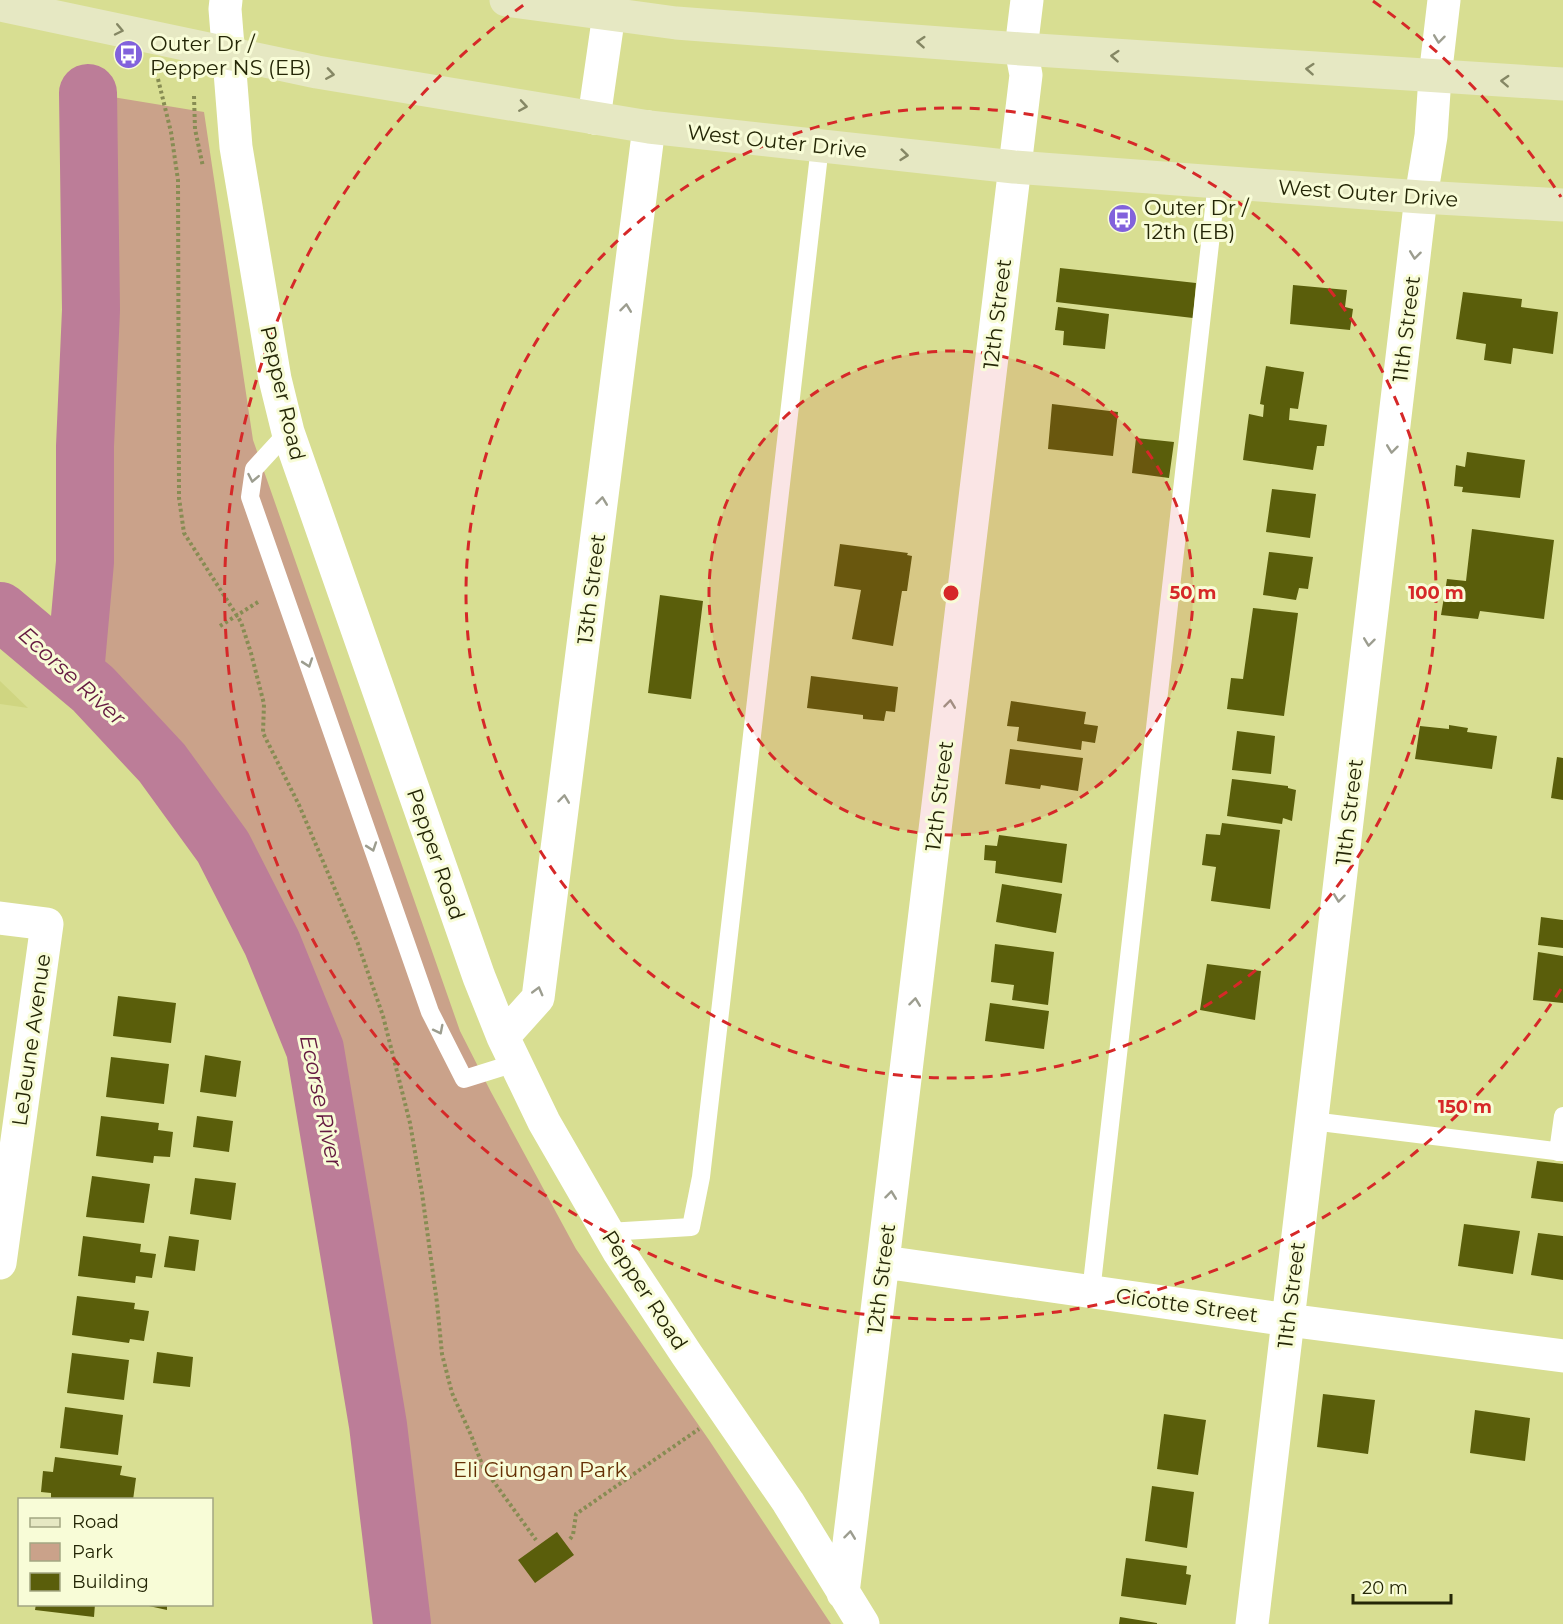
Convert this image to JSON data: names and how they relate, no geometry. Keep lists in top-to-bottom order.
{
  "streets": {
    "main road": ["West Outer Drive"],
    "street": [
      "12th Street",
      "11th Street",
      "Pepper Road",
      "13th Street",
      "LeJeune Avenue",
      "Cicotte Street"
    ]
  },
  "crossings": [
    ["West Outer Drive", "12th Street"],
    ["West Outer Drive", "11th Street"],
    ["West Outer Drive", "Pepper Road"],
    ["West Outer Drive", "13th Street"],
    ["12th Street", "Pepper Road"],
    ["12th Street", "Cicotte Street"],
    ["11th Street", "Cicotte Street"],
    ["Pepper Road", "13th Street"]
  ],
  "one_way": ["12th Street", "11th Street", "13th Street"],
  "water": ["Ecorse River"],
  "parks": ["Eli Ciungan Park"],
  "places": {
    "bus stop": ["Outer Dr / Pepper NS (EB)", "Outer Dr / 12th (EB)"]
  },
  "legend": ["Road", "Park", "Building"],
  "scale_bar": "20 m",
  "rings": ["50 m", "100 m", "150 m"]
}
